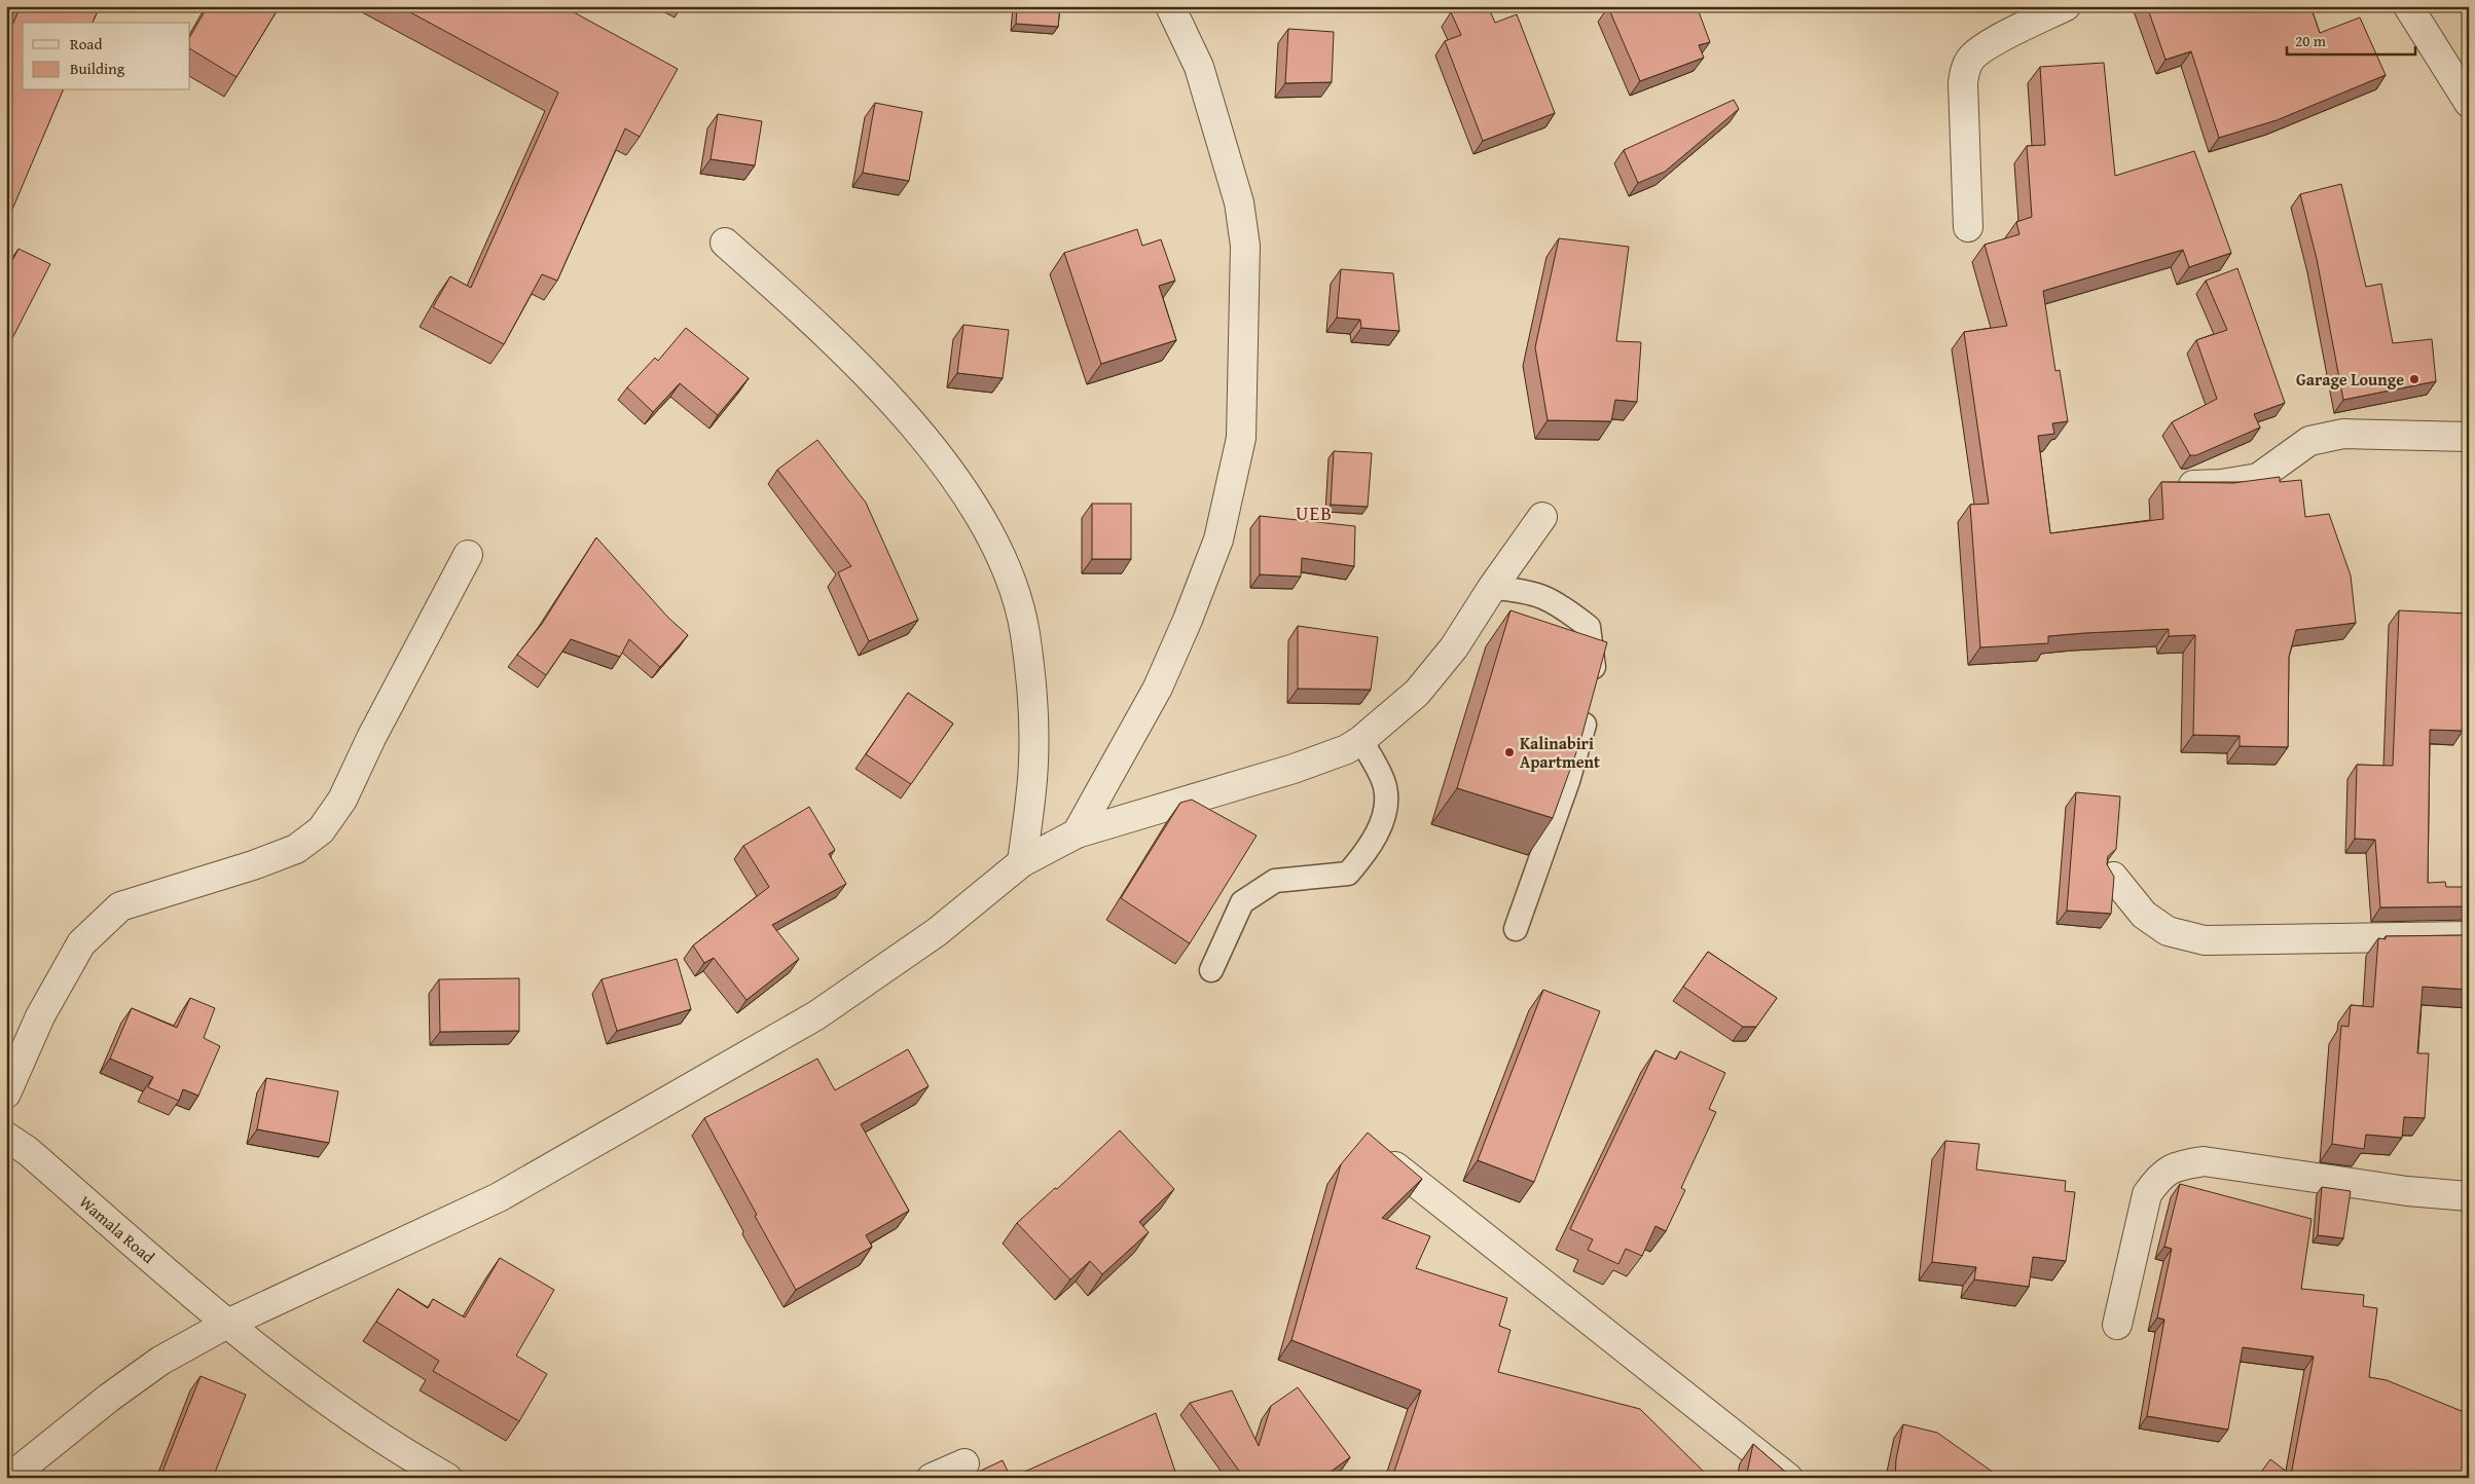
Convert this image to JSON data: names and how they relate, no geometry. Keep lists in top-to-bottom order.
{
  "streets": {
    "street": ["Wamala Road"]
  },
  "districts": ["UEB"],
  "places": ["Garage Lounge", "Kalinabiri Apartment"],
  "legend": ["Road", "Building"],
  "scale_bar": "20 m"
}
